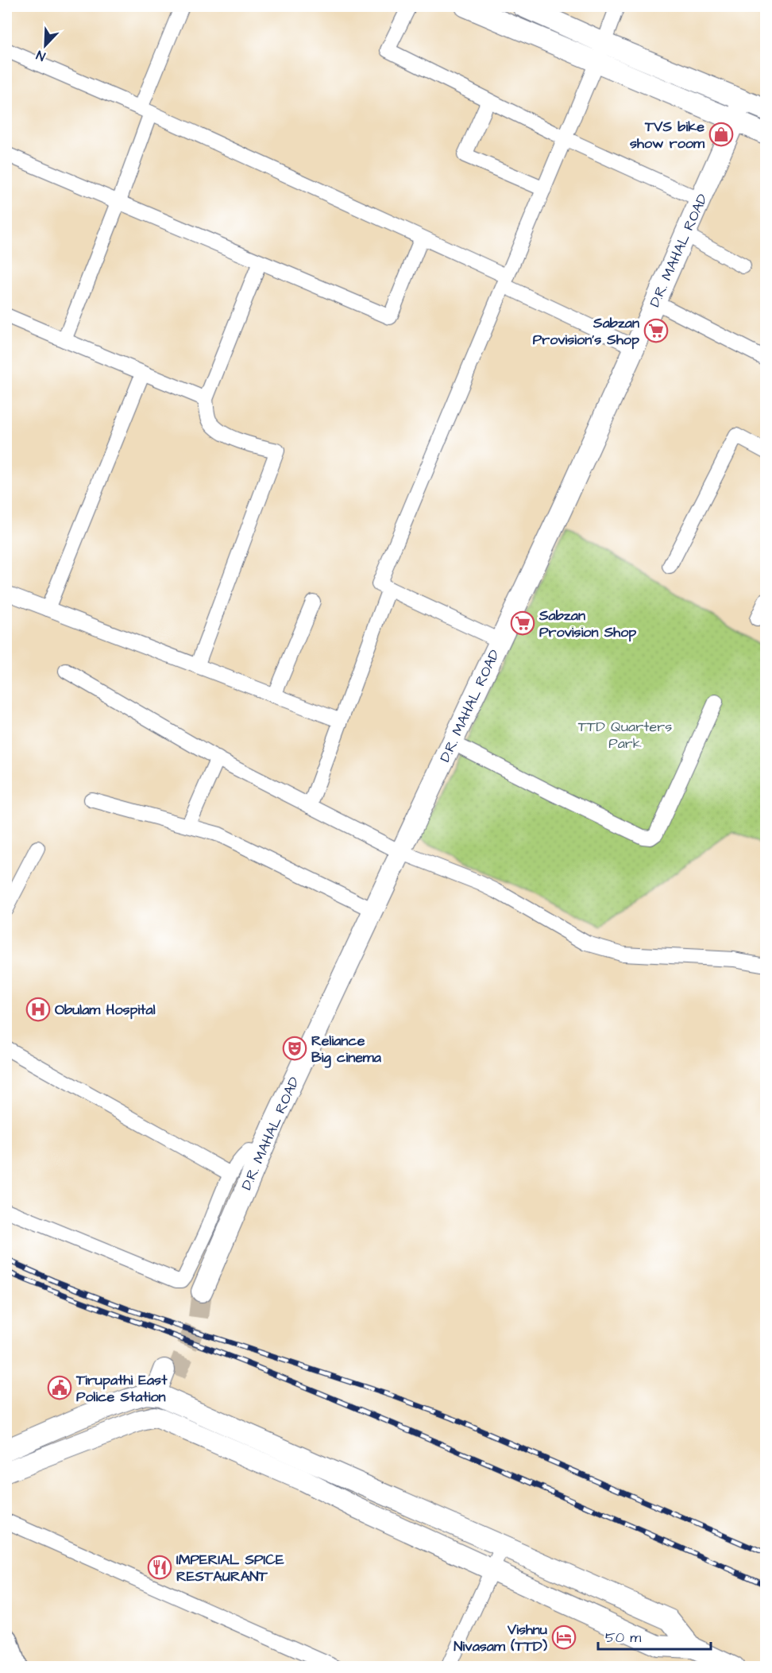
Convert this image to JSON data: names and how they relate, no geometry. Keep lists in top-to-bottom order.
{
  "streets": {
    "street": ["D.R. MAHAL ROAD"]
  },
  "parks": ["TTD Quarters Park"],
  "places": {
    "shop": ["TVS bike show room"],
    "supermarket": ["Sabzan Provision's Shop", "Sabzan Provision Shop"],
    "hospital": ["Obulam Hospital"],
    "theatre": ["Reliance Big cinema"],
    "public building": ["Tirupathi East Police Station"],
    "restaurant": ["IMPERIAL SPICE RESTAURANT"],
    "hotel": ["Vishnu Nivasam (TTD)"]
  },
  "scale_bar": "50 m",
  "north": "bottom left"
}
